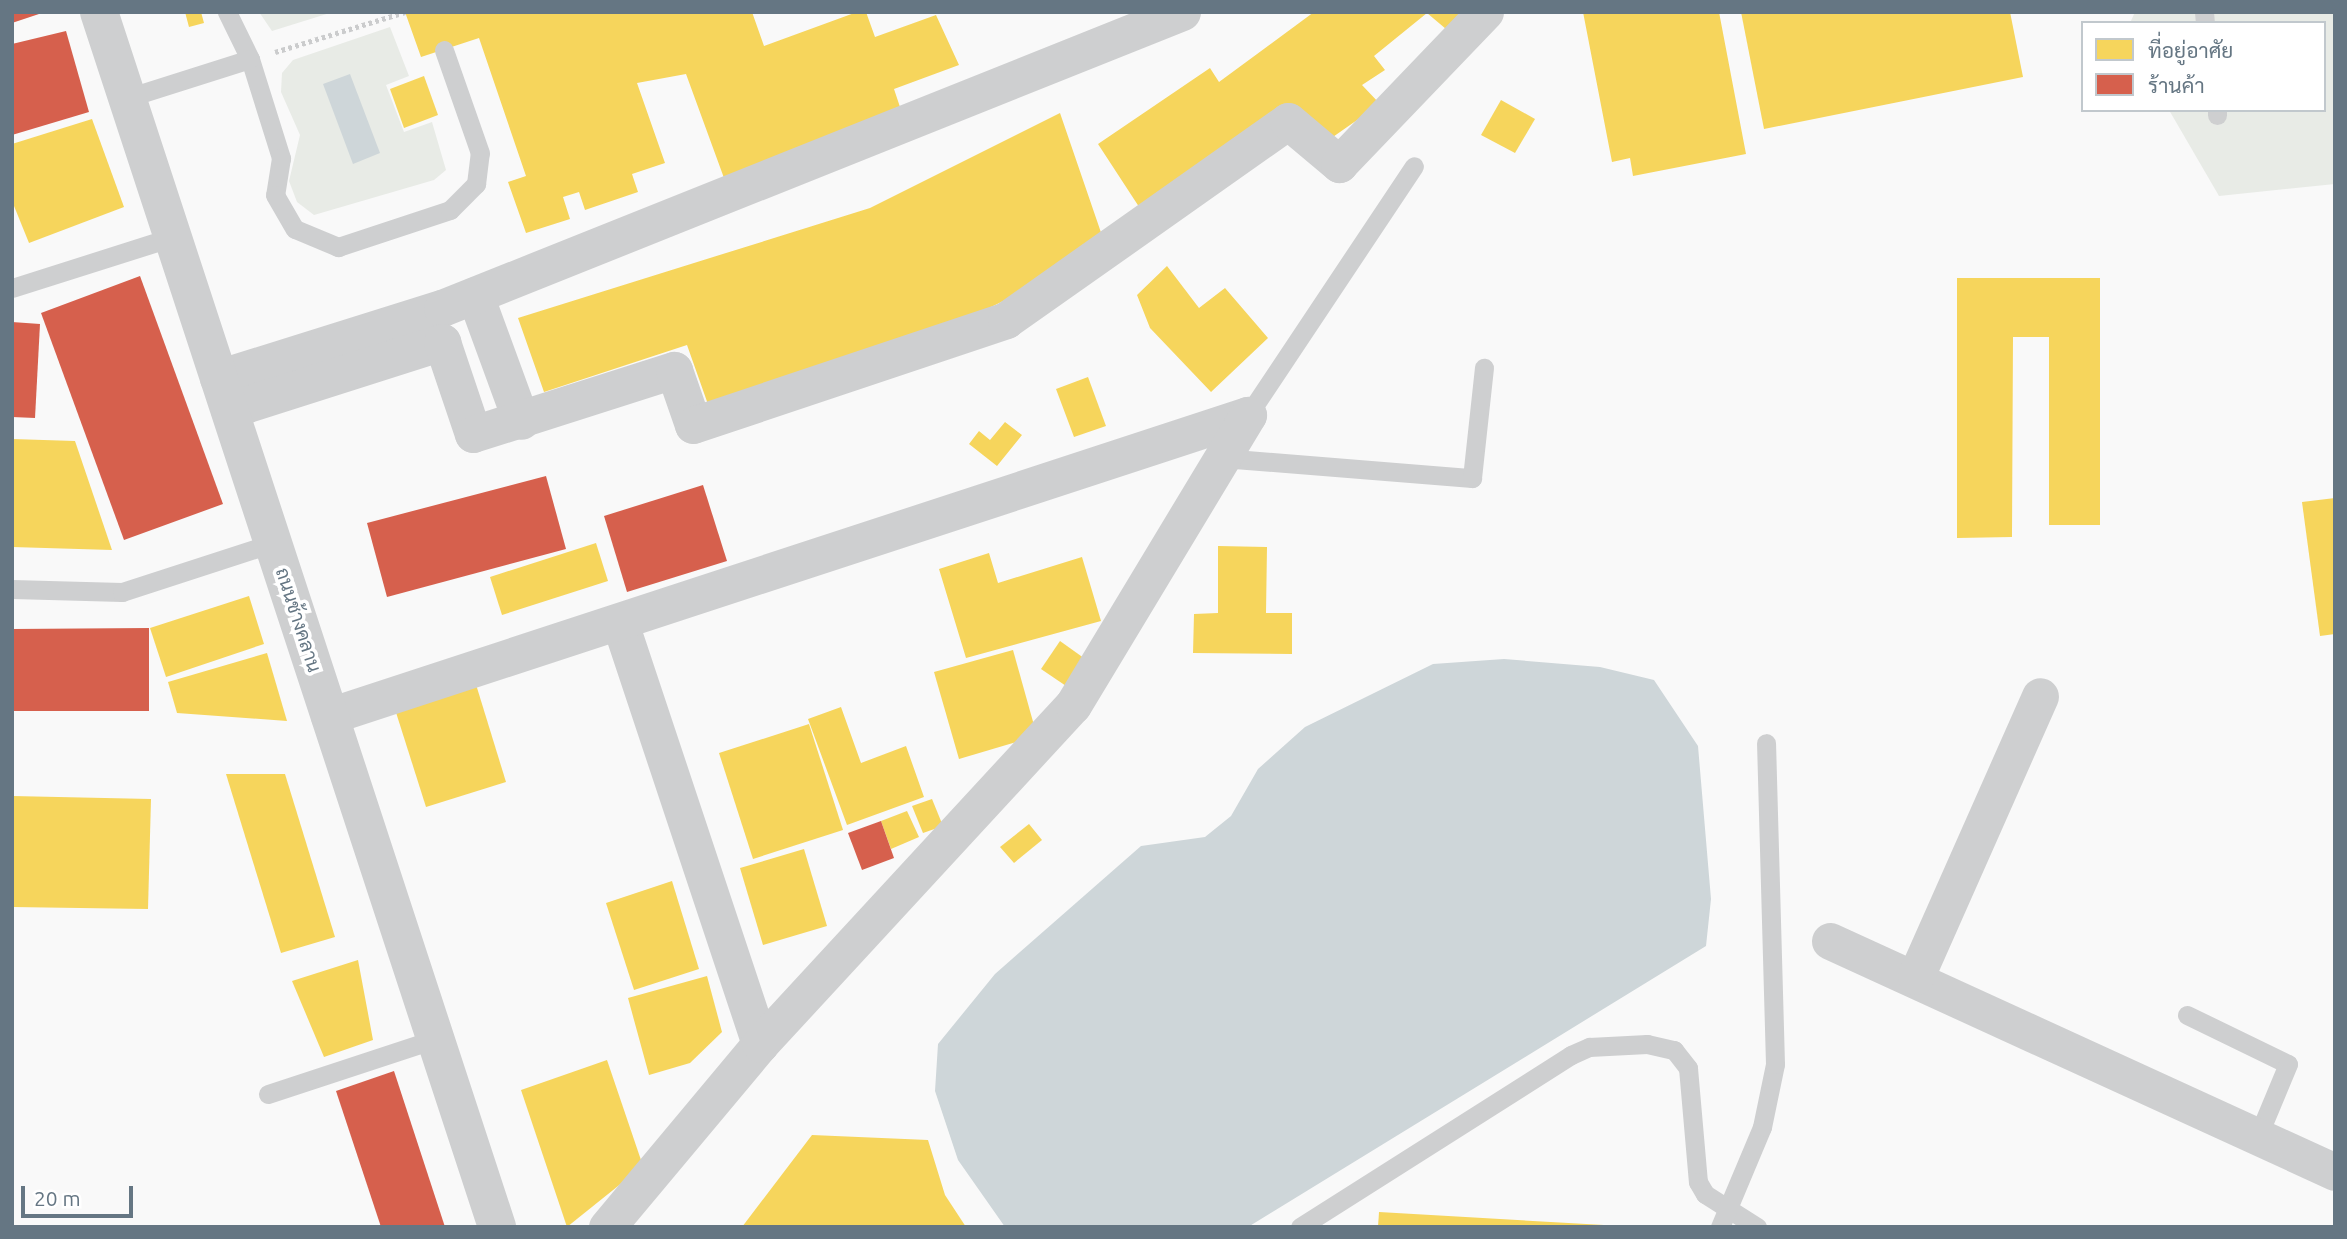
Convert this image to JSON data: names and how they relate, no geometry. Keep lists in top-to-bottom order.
{
  "streets": {
    "street": ["ถนนช้างคลาน"]
  },
  "legend": ["ที่อยู่อาศัย", "ร้านค้า"],
  "scale_bar": "20 m"
}
